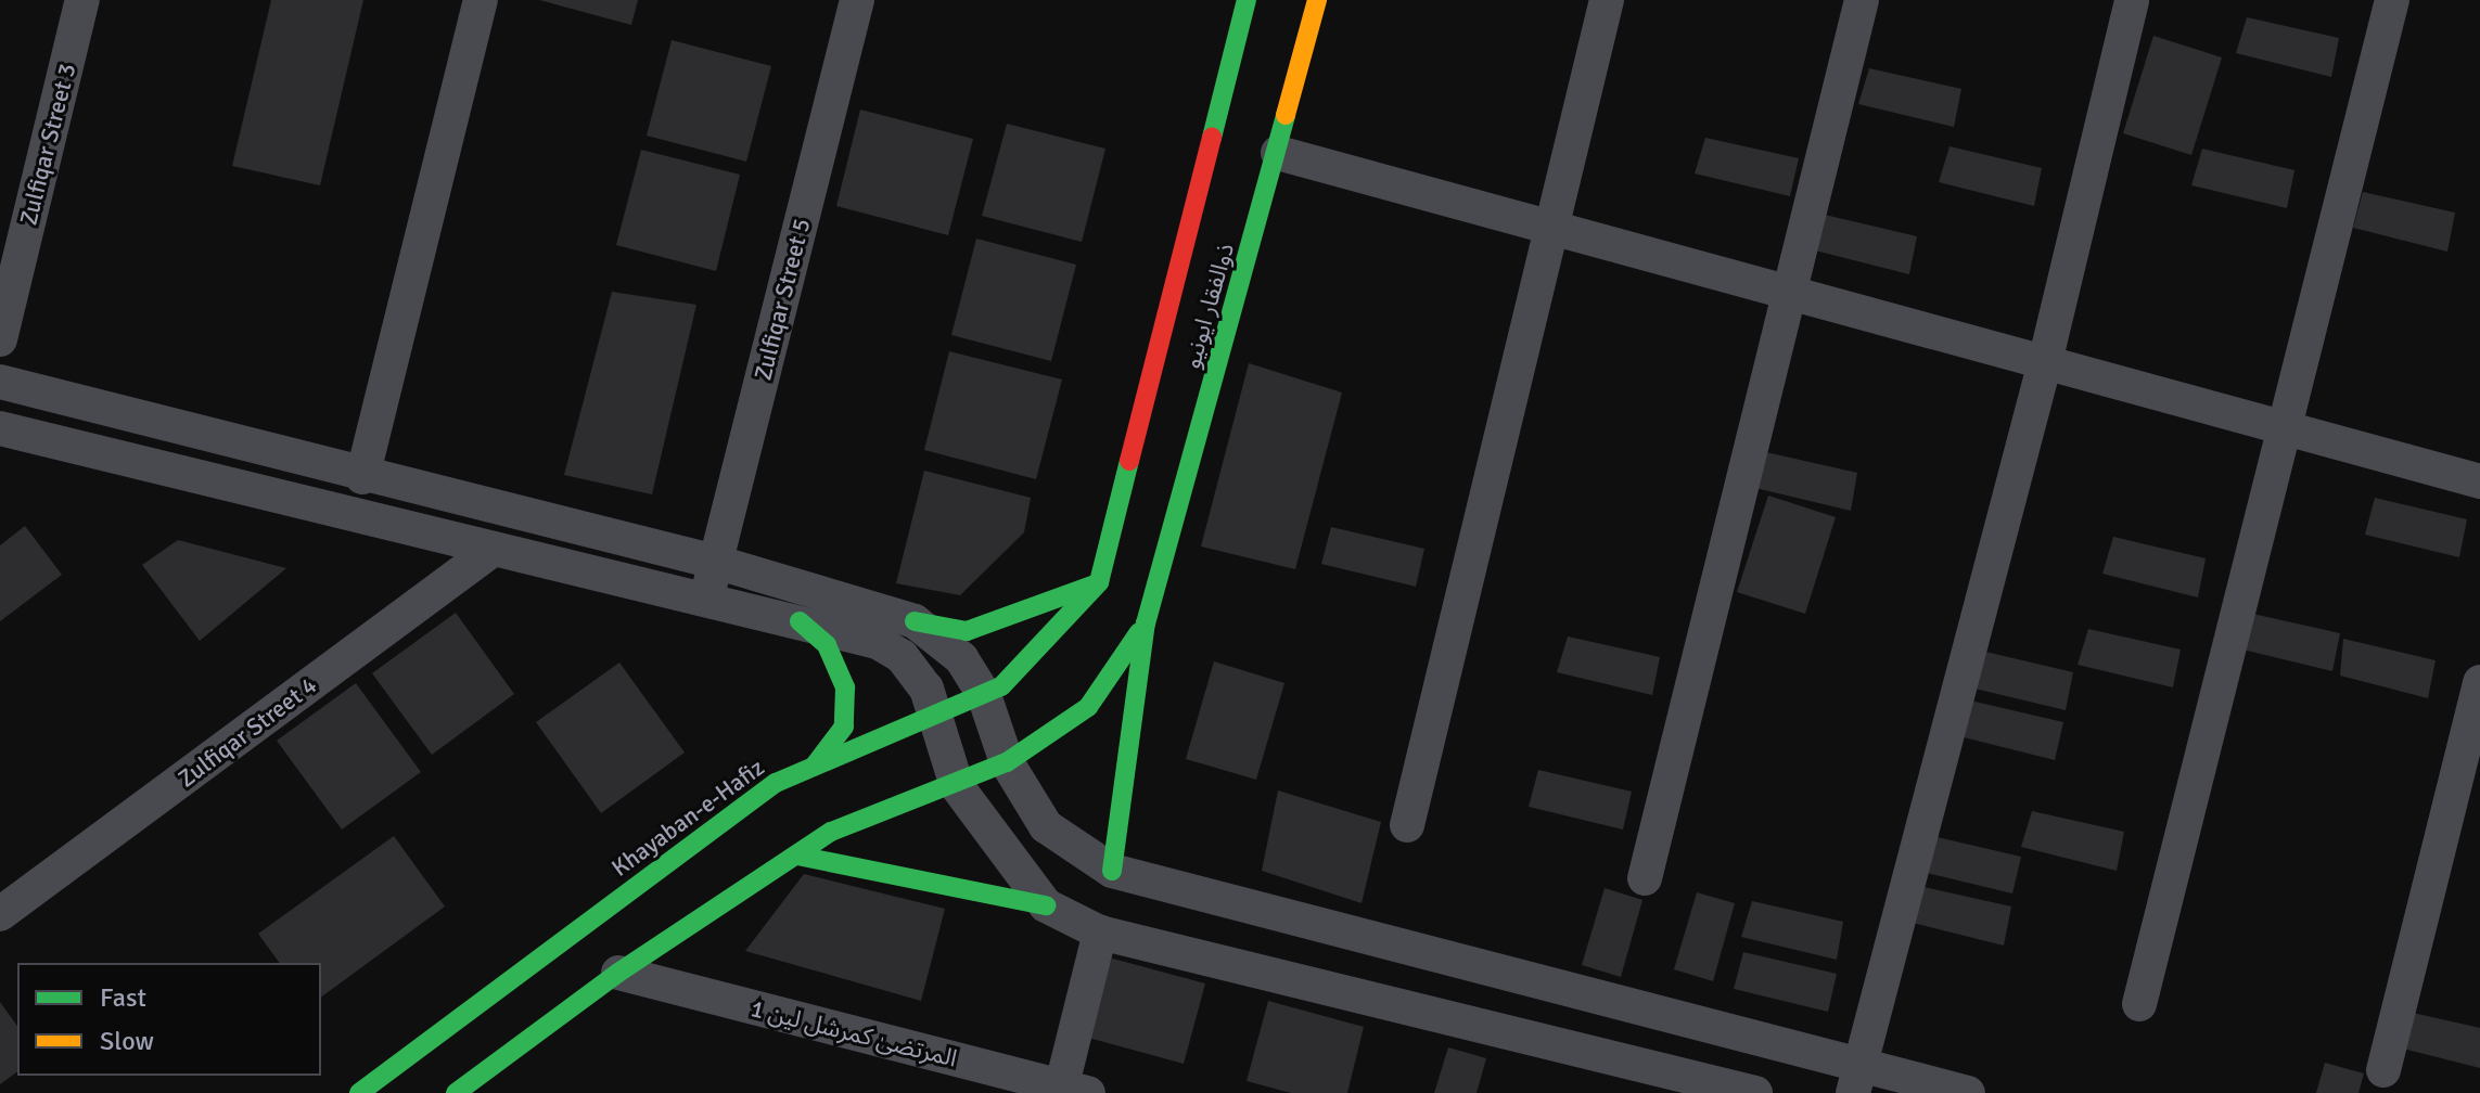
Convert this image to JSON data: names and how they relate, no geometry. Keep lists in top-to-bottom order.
{
  "streets": {
    "street": [
      "Zulfiqar Street 3",
      "Zulfiqar Street 5",
      "ذوالفقار ایونیو",
      "Zulfiqar Street 4",
      "Khayaban-e-Hafiz",
      "المرتضیٰ کمرشل لین 1"
    ]
  },
  "crossings": [
    ["ذوالفقار ایونیو", "Khayaban-e-Hafiz"]
  ],
  "legend": ["Fast", "Slow"]
}
